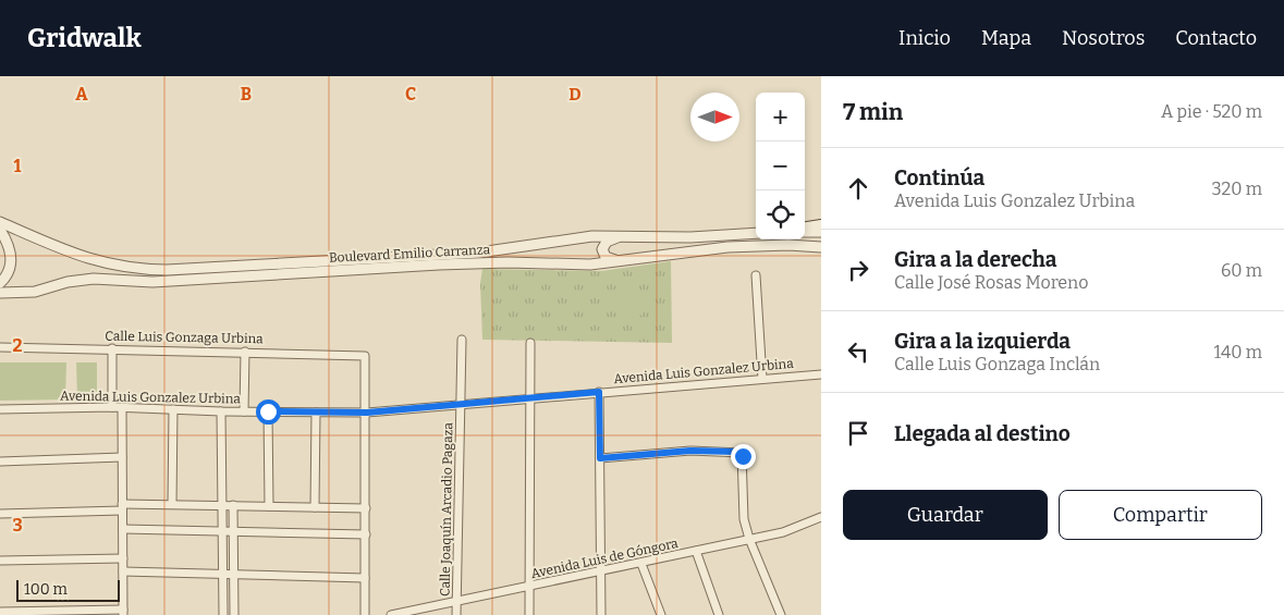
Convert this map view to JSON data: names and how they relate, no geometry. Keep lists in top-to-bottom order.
{
  "streets": {
    "street": [
      "Boulevard Emilio Carranza",
      "Calle Luis Gonzaga Urbina",
      "Avenida Luis Gonzalez Urbina",
      "Calle Joaquín Arcadio Pagaza",
      "Avenida Luis de Góngora"
    ]
  },
  "crossings": [
    ["Calle Luis Gonzaga Urbina", "Avenida Luis Gonzalez Urbina"],
    ["Avenida Luis Gonzalez Urbina", "Calle Joaquín Arcadio Pagaza"],
    ["Calle Joaquín Arcadio Pagaza", "Avenida Luis de Góngora"]
  ],
  "scale_bar": "100 m",
  "north": "right",
  "page": {
    "header": "Gridwalk",
    "nav": [
      "Inicio",
      "Mapa",
      "Nosotros",
      "Contacto"
    ],
    "heading": ["7 min", "A pie · 520 m"],
    "map_buttons": ["+", "−"],
    "list": [
      ["Continúa", "Avenida Luis Gonzalez Urbina", "320 m"],
      ["Gira a la derecha", "Calle José Rosas Moreno", "60 m"],
      ["Gira a la izquierda", "Calle Luis Gonzaga Inclán", "140 m"],
      "Llegada al destino"
    ],
    "buttons": ["Guardar", "Compartir"],
    "scale": "100 m"
  },
  "grid": {
    "columns": [
      "A",
      "B",
      "C",
      "D"
    ],
    "rows": ["1", "2", "3"]
  }
}
